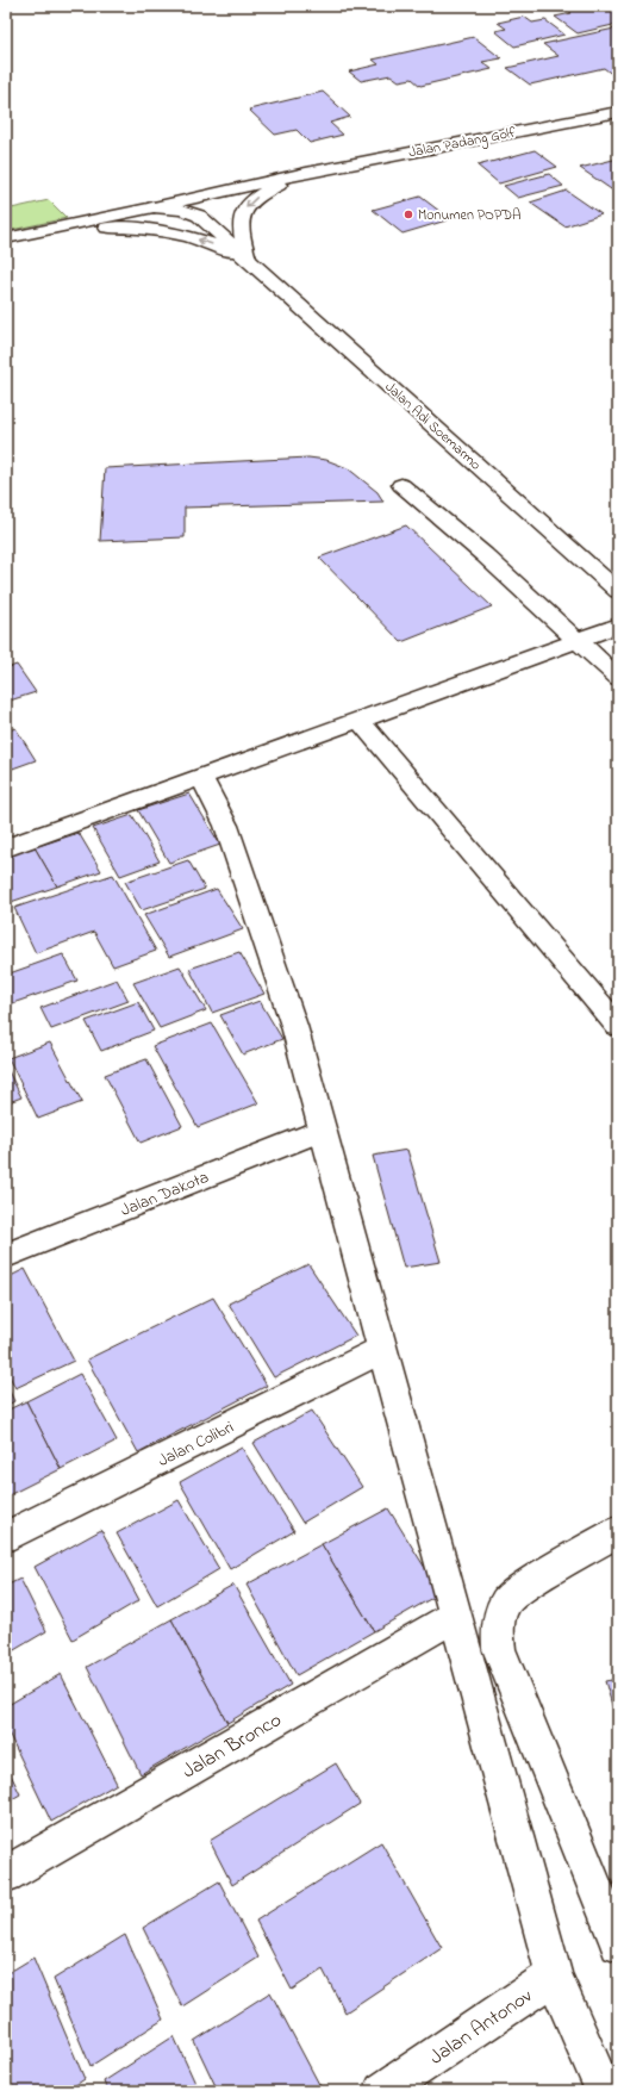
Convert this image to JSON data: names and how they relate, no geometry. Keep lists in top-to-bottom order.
{
  "streets": {
    "main road": [
      "Jalan Padang Golf",
      "Jalan Adi Soemarmo",
      "Jalan Dakota",
      "Jalan Colibri",
      "Jalan Bronco",
      "Jalan Antonov"
    ]
  },
  "places": ["Monumen POPDA"]
}
